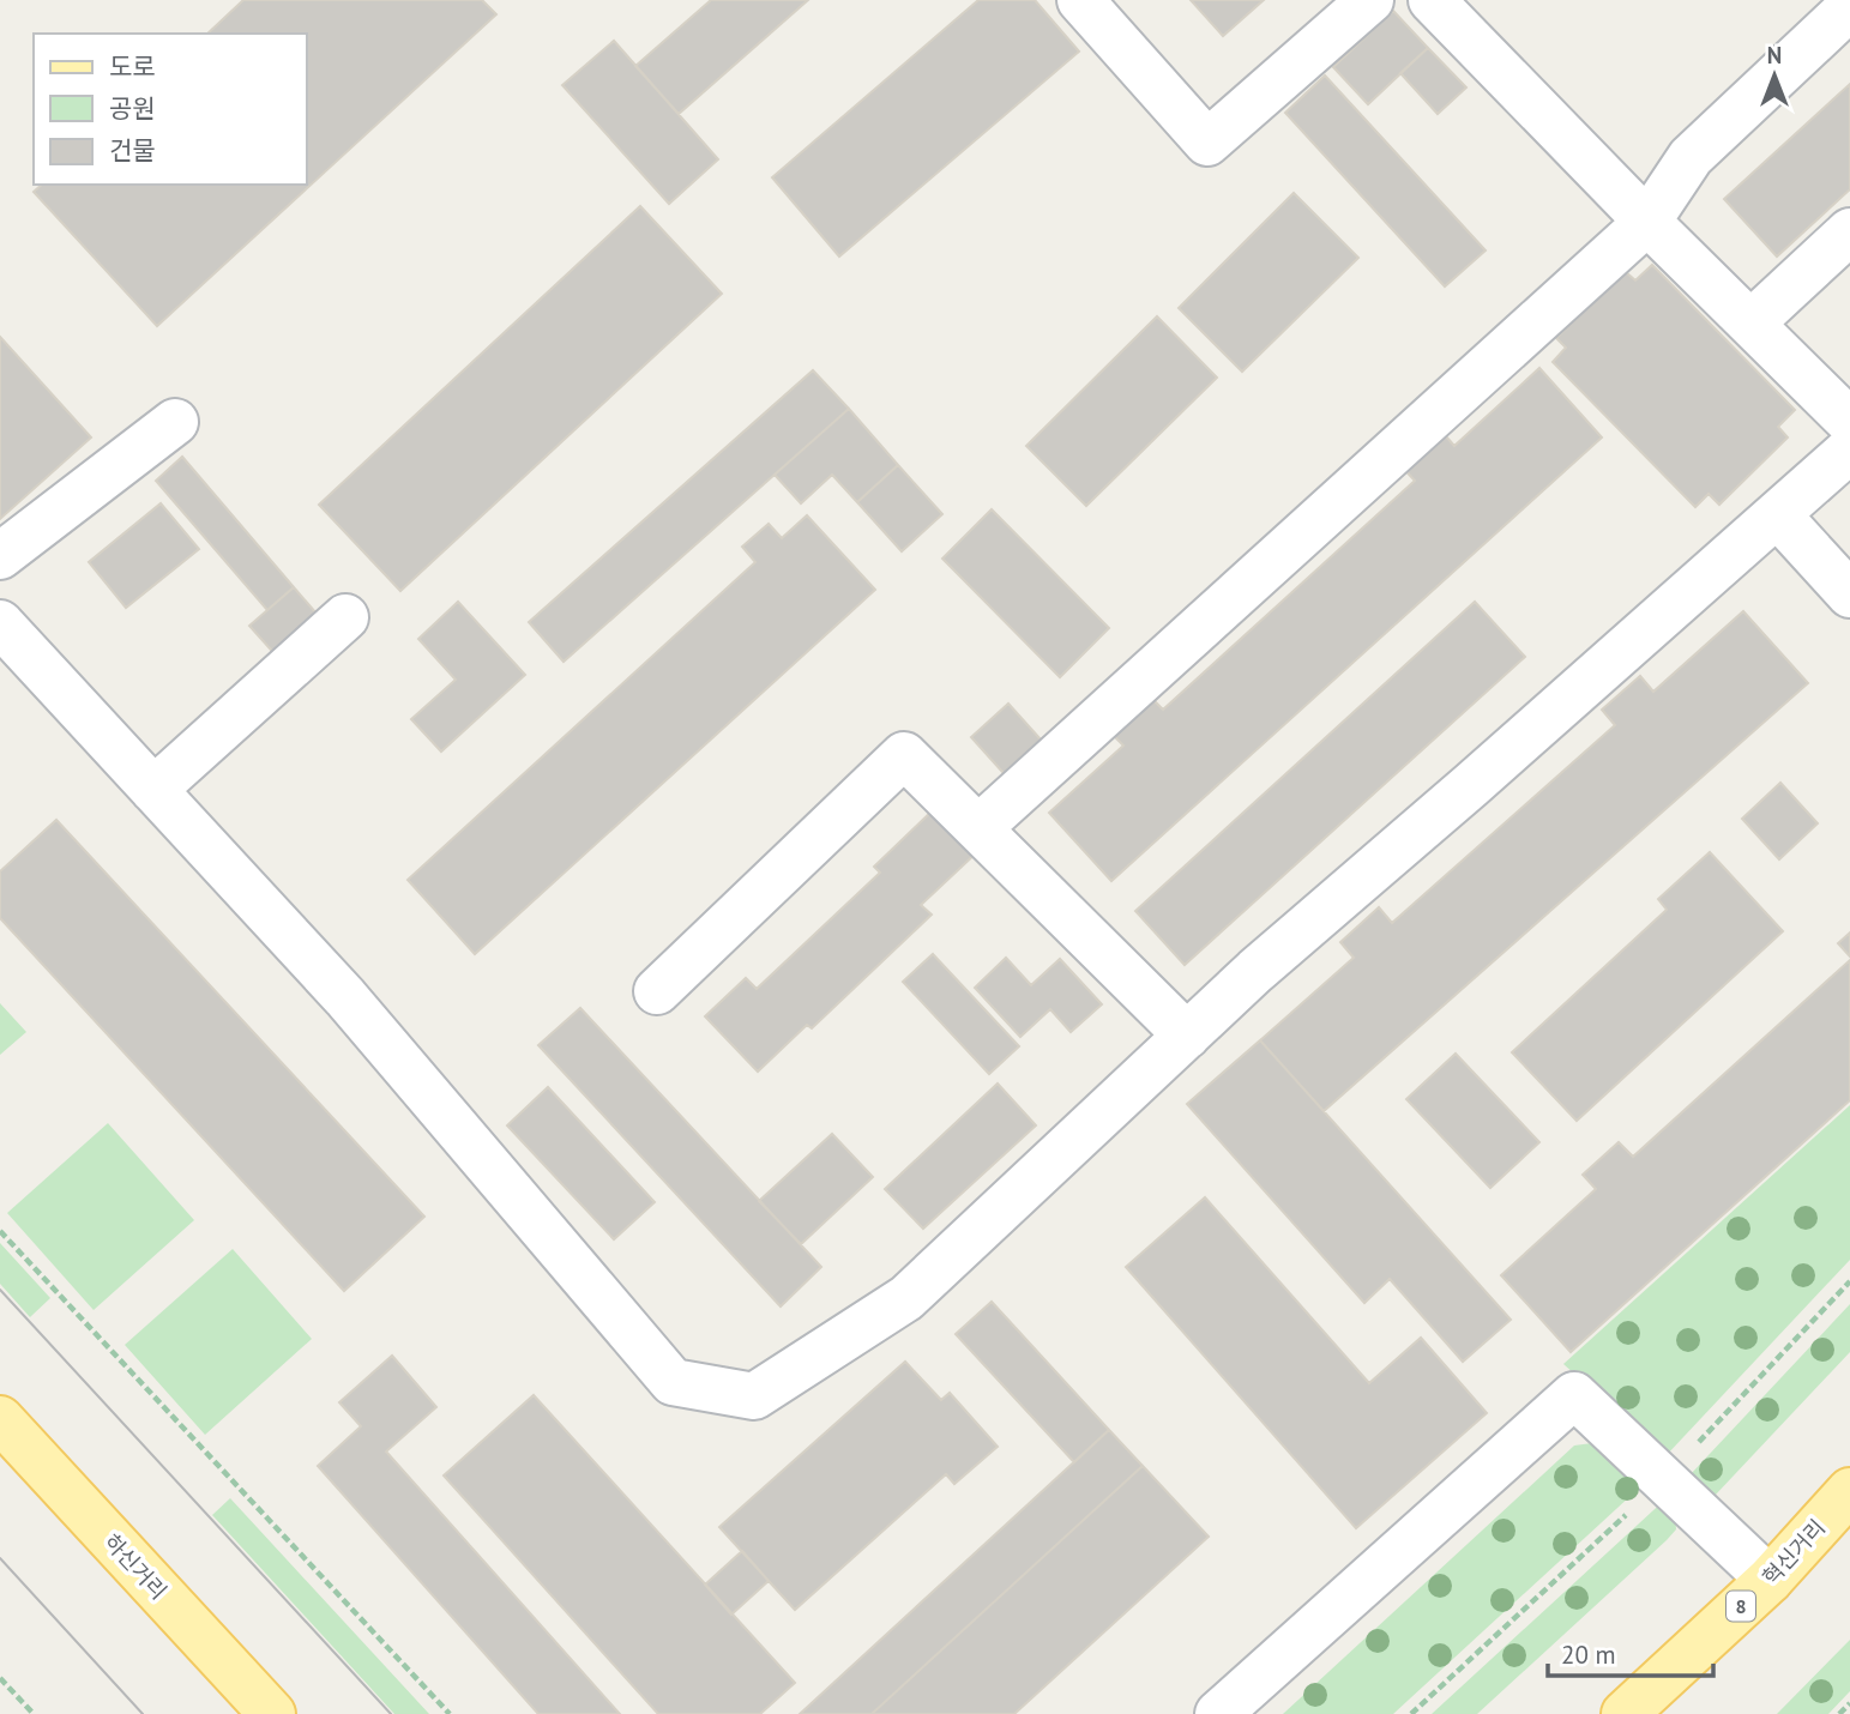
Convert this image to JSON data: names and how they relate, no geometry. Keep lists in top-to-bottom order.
{
  "streets": {
    "main road": ["혁신거리", "하신거리", "8"]
  },
  "legend": ["도로", "공원", "건물"],
  "scale_bar": "20 m",
  "north": "top"
}
